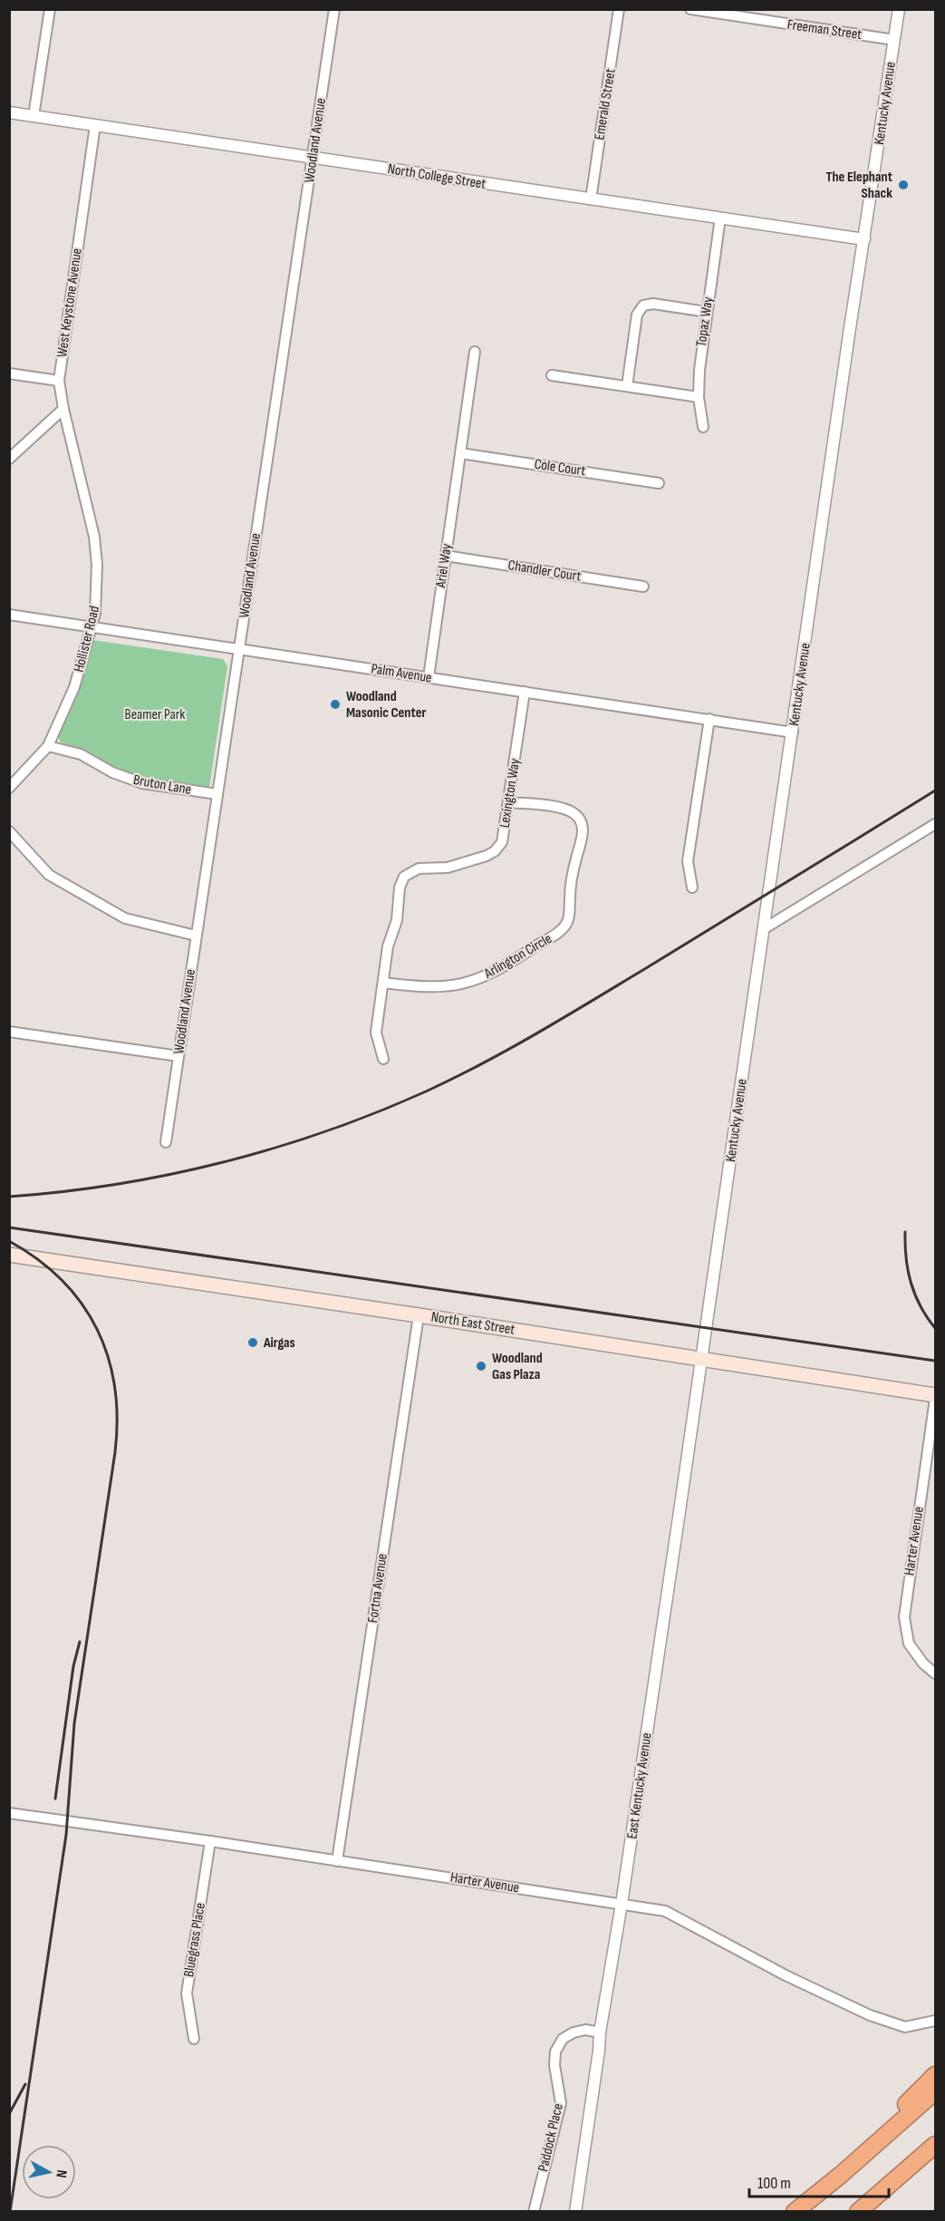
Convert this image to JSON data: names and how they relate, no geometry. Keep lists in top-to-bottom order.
{
  "streets": {
    "main road": ["North East Street"],
    "street": [
      "Freeman Street",
      "Kentucky Avenue",
      "Emerald Street",
      "Woodland Avenue",
      "North College Street",
      "West Keystone Avenue",
      "Topaz Way",
      "Cole Court",
      "Ariel Way",
      "Chandler Court",
      "Hollister Road",
      "Palm Avenue",
      "Bruton Lane",
      "Lexington Way",
      "Arlington Circle",
      "Harter Avenue",
      "Fortna Avenue",
      "East Kentucky Avenue",
      "Bluegrass Place",
      "Paddock Place"
    ]
  },
  "crossings": [
    ["Freeman Street", "Kentucky Avenue"],
    ["Kentucky Avenue", "North College Street"],
    ["Kentucky Avenue", "Palm Avenue"],
    ["Kentucky Avenue", "North East Street"],
    ["Kentucky Avenue", "East Kentucky Avenue"],
    ["Emerald Street", "North College Street"],
    ["Woodland Avenue", "North College Street"],
    ["Woodland Avenue", "Palm Avenue"],
    ["Woodland Avenue", "Bruton Lane"],
    ["North College Street", "West Keystone Avenue"],
    ["North College Street", "Topaz Way"],
    ["West Keystone Avenue", "Hollister Road"],
    ["Cole Court", "Ariel Way"],
    ["Ariel Way", "Chandler Court"],
    ["Ariel Way", "Palm Avenue"],
    ["Hollister Road", "Palm Avenue"],
    ["Hollister Road", "Bruton Lane"],
    ["Palm Avenue", "Lexington Way"],
    ["Lexington Way", "Arlington Circle"],
    ["North East Street", "Fortna Avenue"],
    ["North East Street", "East Kentucky Avenue"],
    ["Harter Avenue", "Fortna Avenue"],
    ["Harter Avenue", "East Kentucky Avenue"],
    ["Harter Avenue", "Bluegrass Place"],
    ["East Kentucky Avenue", "Paddock Place"]
  ],
  "parks": ["Beamer Park"],
  "places": [
    "The Elephant Shack",
    "Woodland Masonic Center",
    "Airgas",
    "Woodland Gas Plaza"
  ],
  "scale_bar": "100 m",
  "north": "right"
}
